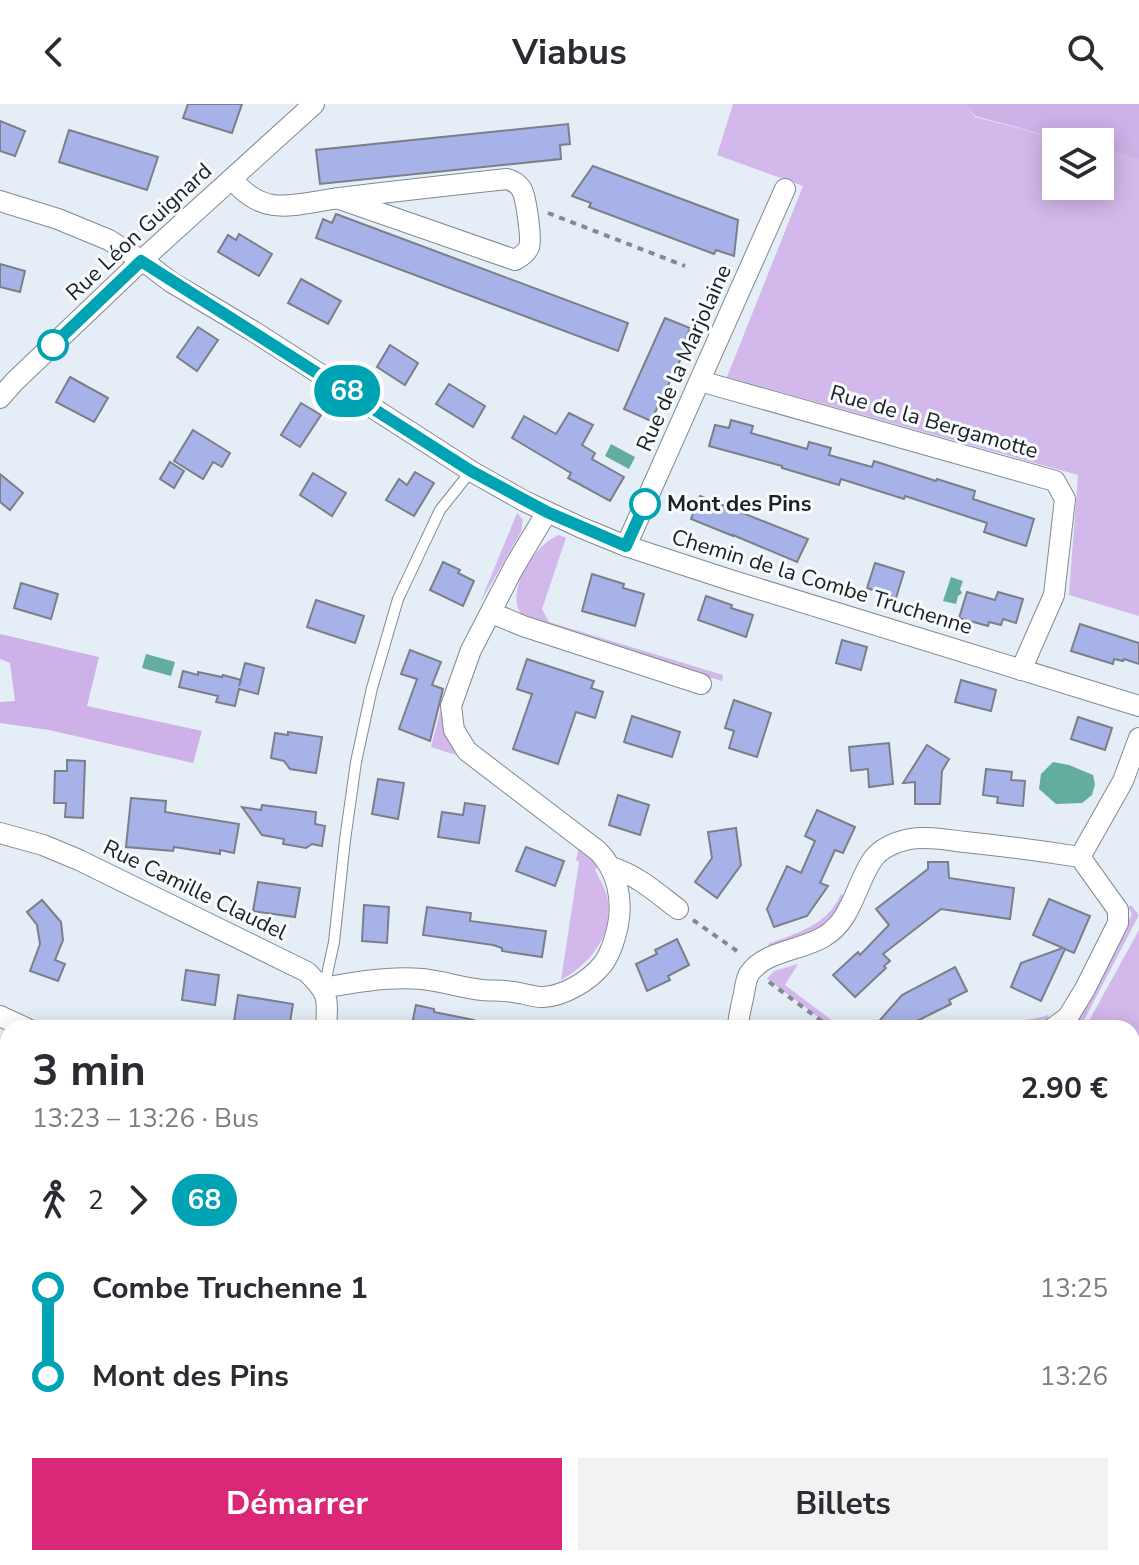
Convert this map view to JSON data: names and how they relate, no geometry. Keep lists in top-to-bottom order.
{
  "streets": {
    "street": [
      "Rue Léon Guignard",
      "Rue de la Marjolaine",
      "Rue de la Bergamotte",
      "Chemin de la Combe Truchenne",
      "Rue Camille Claudel"
    ]
  },
  "crossings": [
    ["Rue Léon Guignard", "Chemin de la Combe Truchenne"],
    ["Rue de la Marjolaine", "Rue de la Bergamotte"],
    ["Rue de la Marjolaine", "Chemin de la Combe Truchenne"],
    ["Rue de la Bergamotte", "Chemin de la Combe Truchenne"]
  ],
  "places": ["Mont des Pins"],
  "lines": ["bus line 68"],
  "page": {
    "header": "Viabus",
    "on_map": "68",
    "heading": ["3 min", "13:23 – 13:26 · Bus", "2.90 €"],
    "legs": ["2", "68"],
    "list": [
      {
        "name": "Combe Truchenne 1",
        "value": "13:25"
      },
      {
        "name": "Mont des Pins",
        "value": "13:26"
      }
    ],
    "buttons": ["Démarrer", "Billets"]
  }
}
